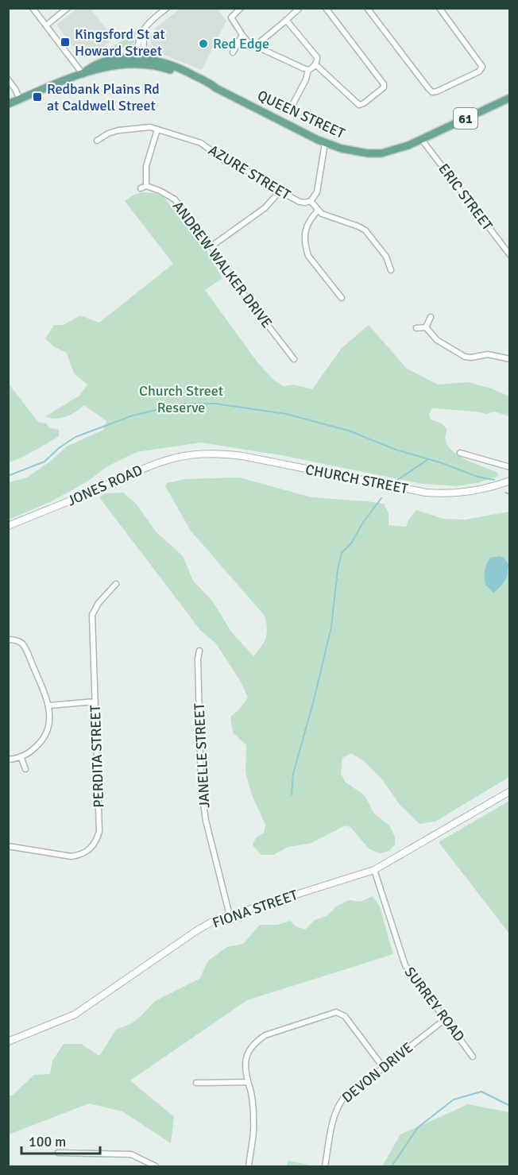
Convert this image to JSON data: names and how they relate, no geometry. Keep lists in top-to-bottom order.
{
  "streets": {
    "main road": ["QUEEN STREET", "61"],
    "street": [
      "AZURE STREET",
      "ERIC STREET",
      "ANDREW WALKER DRIVE",
      "CHURCH STREET",
      "JONES ROAD",
      "JANELLE STREET",
      "PERDITA STREET",
      "FIONA STREET",
      "SURREY ROAD",
      "DEVON DRIVE"
    ]
  },
  "crossings": [
    ["QUEEN STREET", "61"],
    ["QUEEN STREET", "AZURE STREET"],
    ["QUEEN STREET", "ERIC STREET"],
    ["AZURE STREET", "ANDREW WALKER DRIVE"],
    ["CHURCH STREET", "JONES ROAD"],
    ["JANELLE STREET", "FIONA STREET"],
    ["FIONA STREET", "SURREY ROAD"],
    ["SURREY ROAD", "DEVON DRIVE"]
  ],
  "parks": ["Church Street Reserve"],
  "places": {
    "transit": ["Kingsford St at Howard Street", "Redbank Plains Rd at Caldwell Street"],
    "other": ["Red Edge"]
  },
  "scale_bar": "100 m"
}
